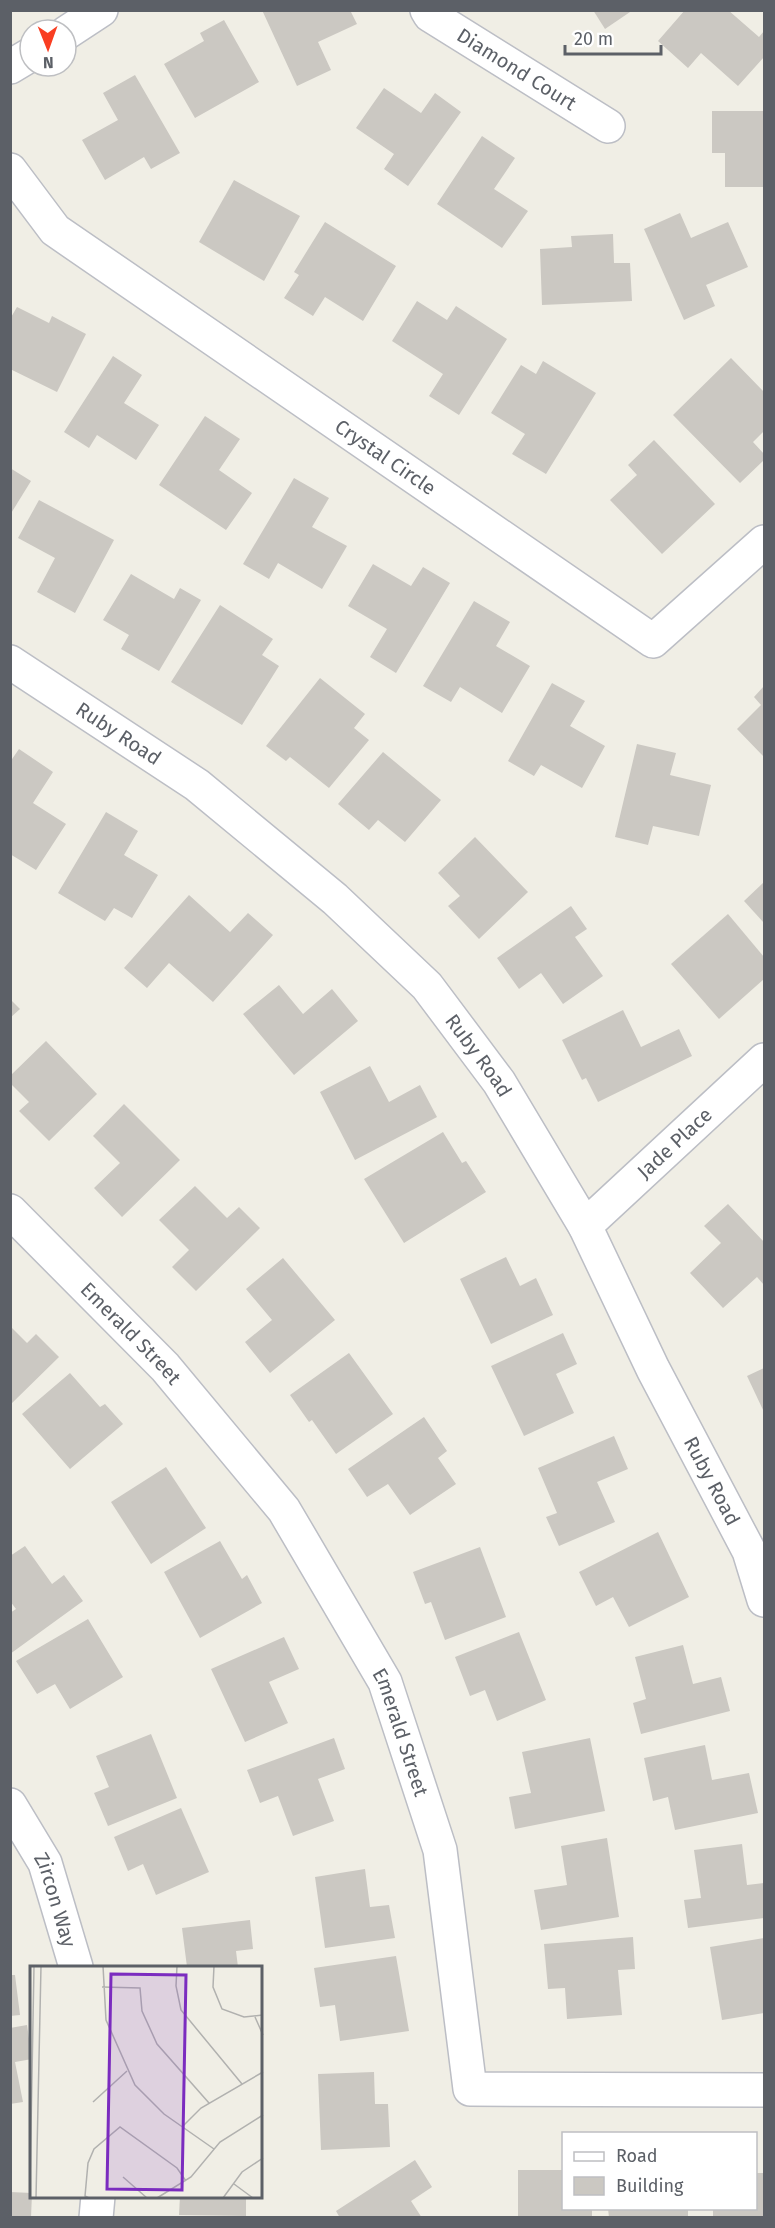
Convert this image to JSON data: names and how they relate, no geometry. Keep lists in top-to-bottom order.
{
  "streets": {
    "street": [
      "Diamond Court",
      "Crystal Circle",
      "Ruby Road",
      "Jade Place",
      "Emerald Street",
      "Zircon Way"
    ]
  },
  "crossings": [
    ["Ruby Road", "Jade Place"]
  ],
  "legend": ["Road", "Building"],
  "scale_bar": "20 m",
  "north": "bottom"
}
